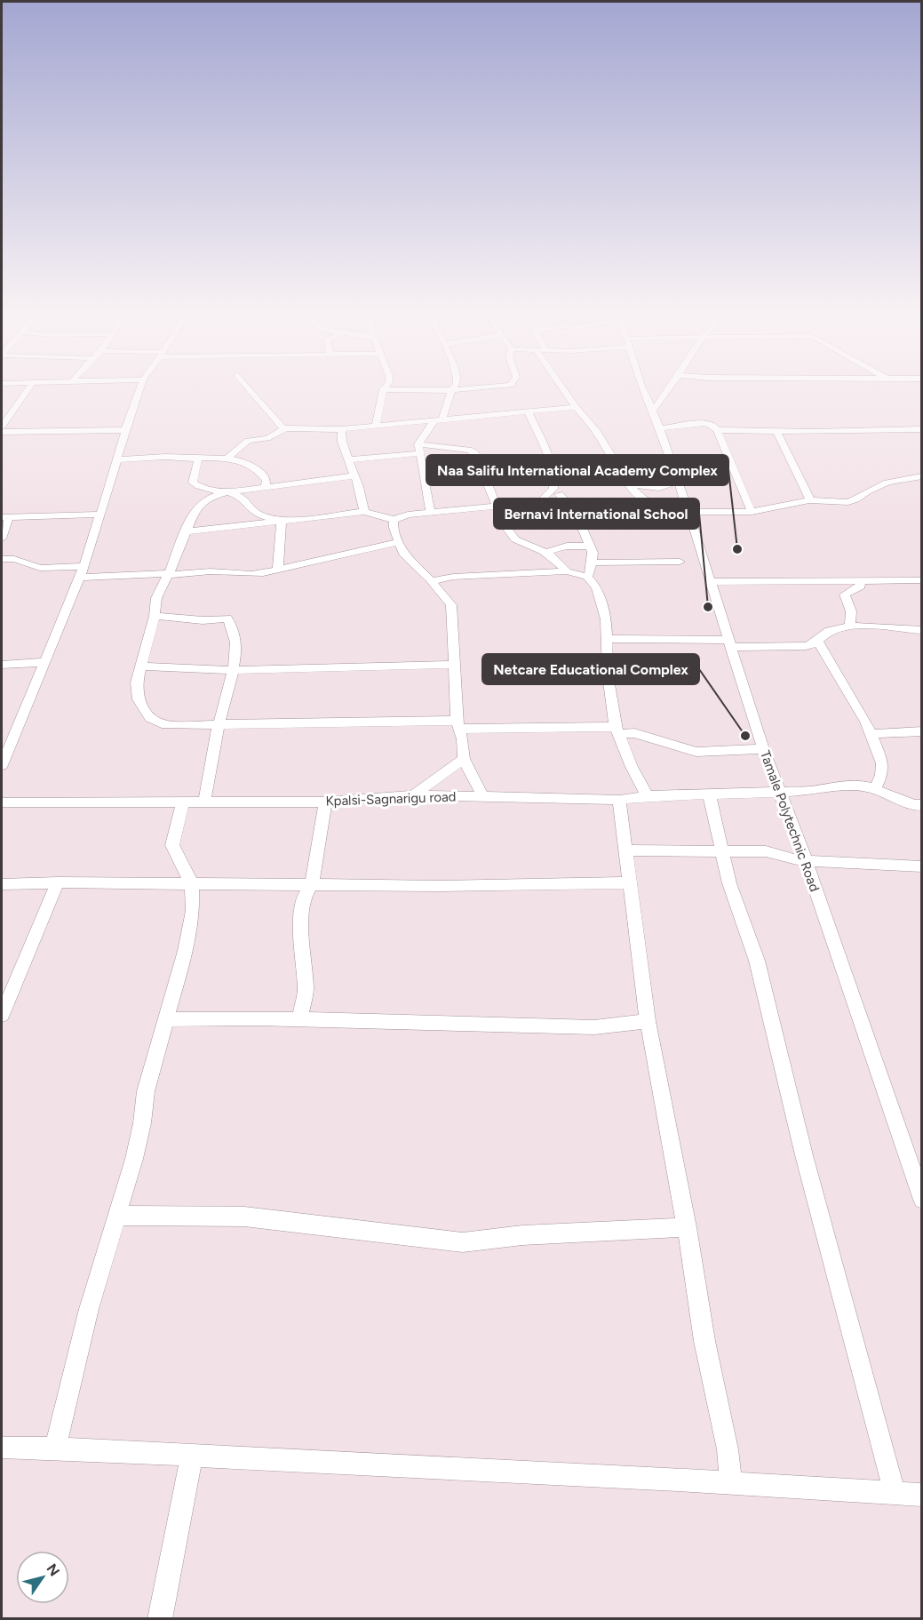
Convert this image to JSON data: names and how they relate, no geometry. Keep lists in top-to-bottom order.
{
  "streets": {
    "street": ["Kpalsi-Sagnarigu road", "Tamale Polytechnic Road"]
  },
  "crossings": [
    ["Kpalsi-Sagnarigu road", "Tamale Polytechnic Road"]
  ],
  "places": ["Naa Salifu International Academy Complex", "Bernavi International School", "Netcare Educational Complex"],
  "north": "top right"
}
